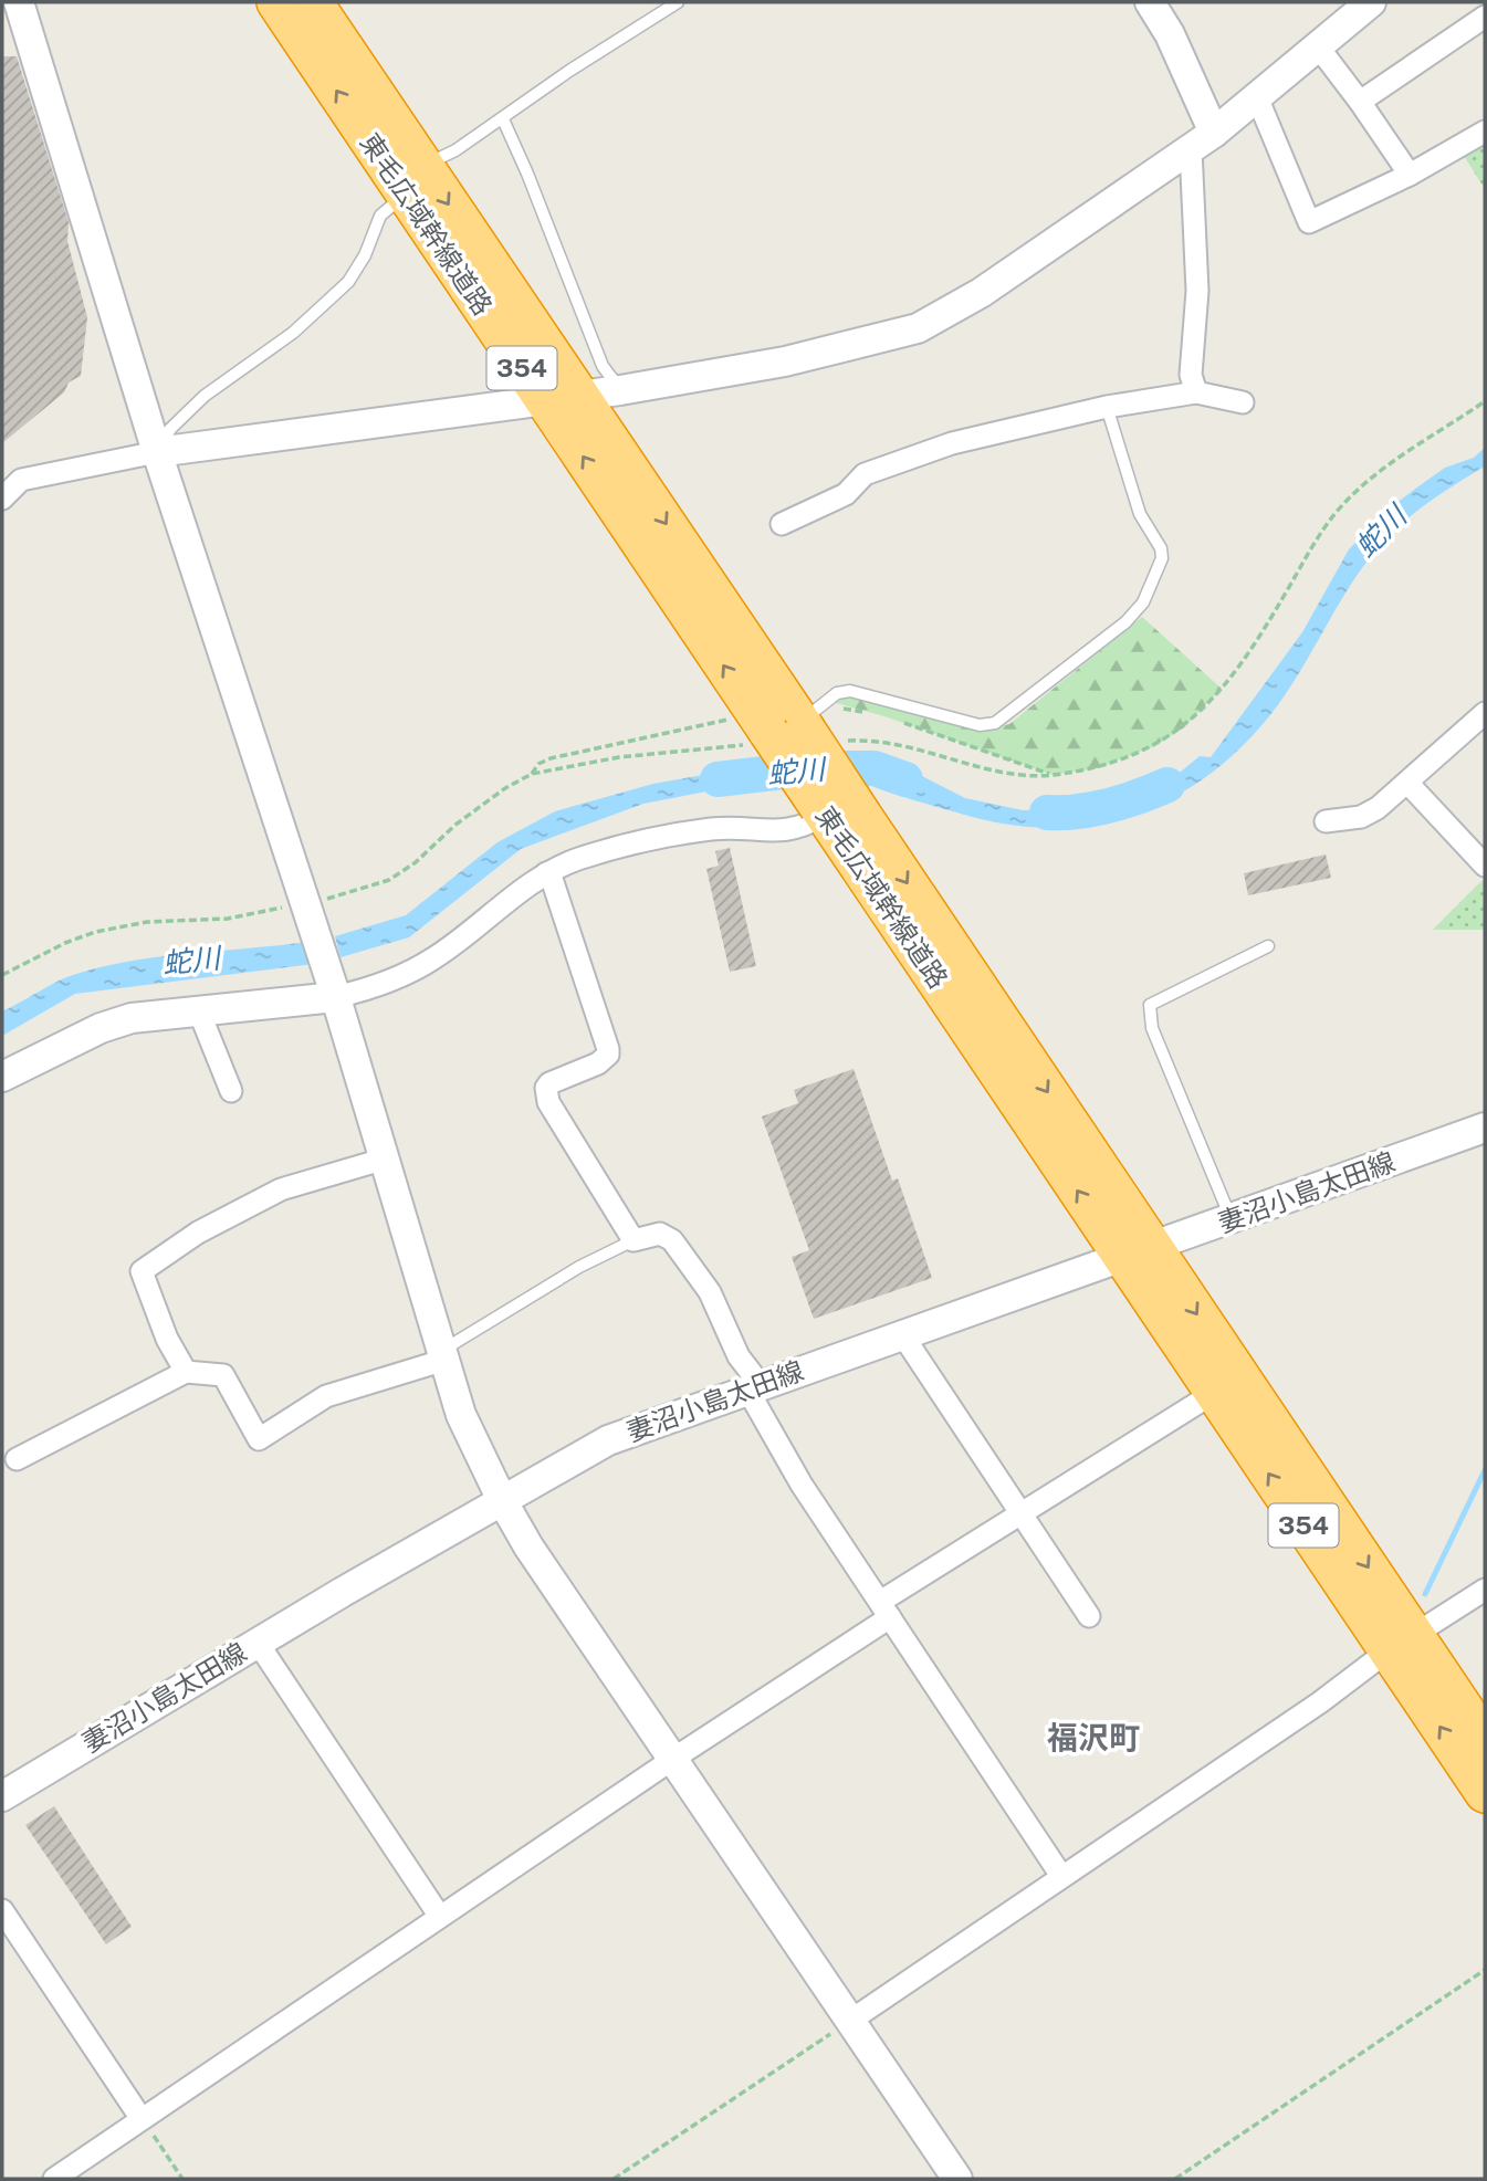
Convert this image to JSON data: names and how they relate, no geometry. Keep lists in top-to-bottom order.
{
  "streets": {
    "highway": ["東毛広域幹線道路", "354"],
    "street": ["妻沼小島太田線"]
  },
  "crossings": [
    ["東毛広域幹線道路", "妻沼小島太田線"]
  ],
  "districts": ["福沢町"],
  "water": ["蛇川"]
}
